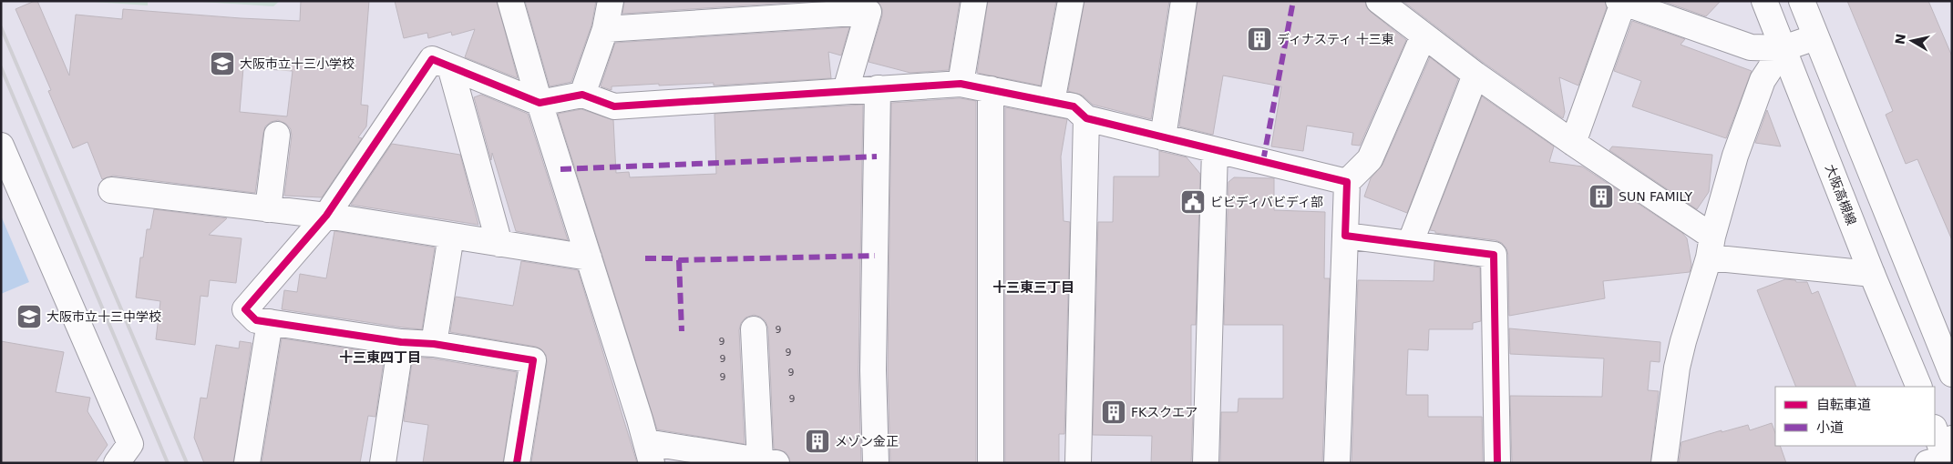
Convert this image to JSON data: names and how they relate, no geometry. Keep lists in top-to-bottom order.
{
  "streets": {
    "street": ["大阪高槻線"]
  },
  "districts": ["十三東三丁目", "十三東四丁目"],
  "places": {
    "building": [
      "ディナスティ 十三東",
      "SUN FAMILY",
      "FKスクエア",
      "メゾン金正"
    ],
    "school or university": ["大阪市立十三小学校", "大阪市立十三中学校"],
    "public building": ["ビビディバビディ部"]
  },
  "house_numbers": [
    "9",
    "9",
    "9",
    "9",
    "9",
    "9",
    "9"
  ],
  "legend": ["自転車道", "小道"],
  "north": "left"
}
